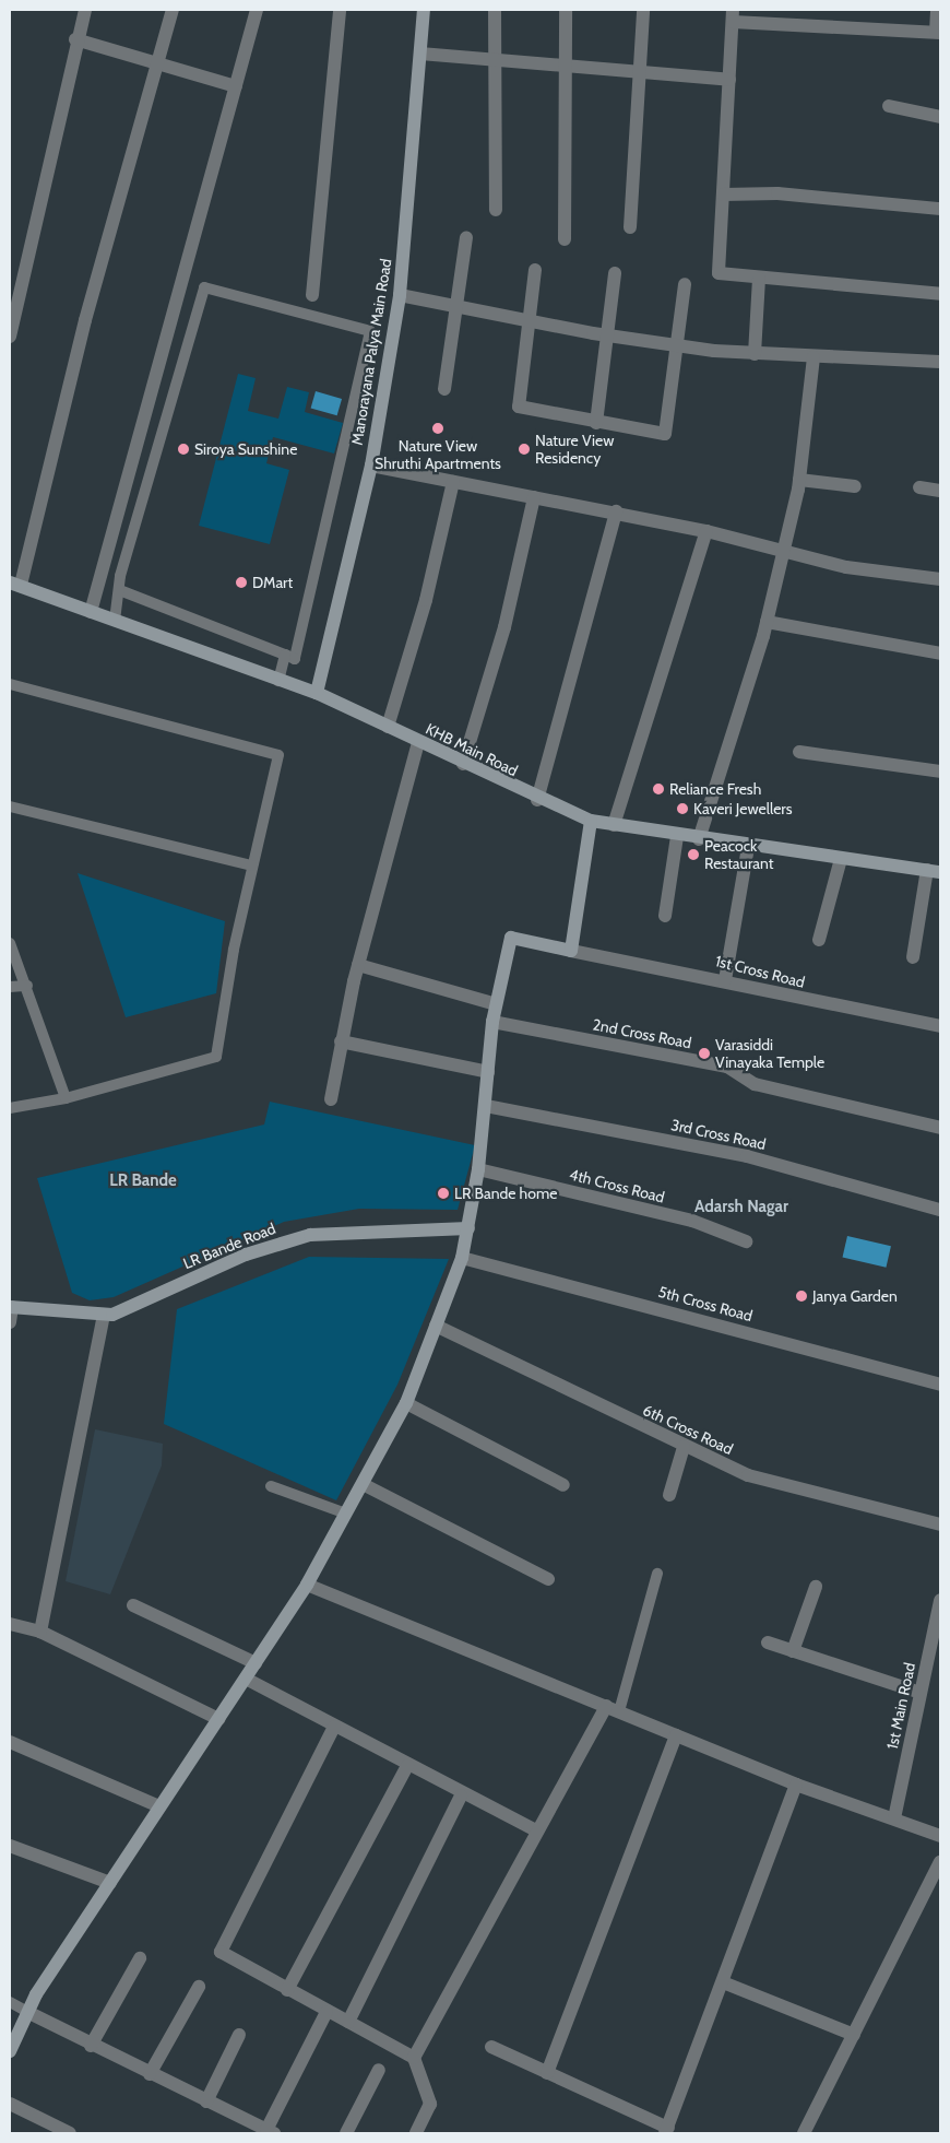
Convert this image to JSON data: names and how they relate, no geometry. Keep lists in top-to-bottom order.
{
  "streets": {
    "street": [
      "Manorayana Palya Main Road",
      "KHB Main Road",
      "1st Cross Road",
      "2nd Cross Road",
      "3rd Cross Road",
      "4th Cross Road",
      "LR Bande Road",
      "5th Cross Road",
      "6th Cross Road",
      "1st Main Road"
    ]
  },
  "crossings": [
    ["Manorayana Palya Main Road", "KHB Main Road"]
  ],
  "districts": ["LR Bande", "Adarsh Nagar"],
  "places": [
    "Nature View Shruthi Apartments",
    "Siroya Sunshine",
    "Nature View Residency",
    "DMart",
    "Reliance Fresh",
    "Kaveri Jewellers",
    "Peacock Restaurant",
    "Varasiddi Vinayaka Temple",
    "LR Bande home",
    "Janya Garden"
  ]
}
